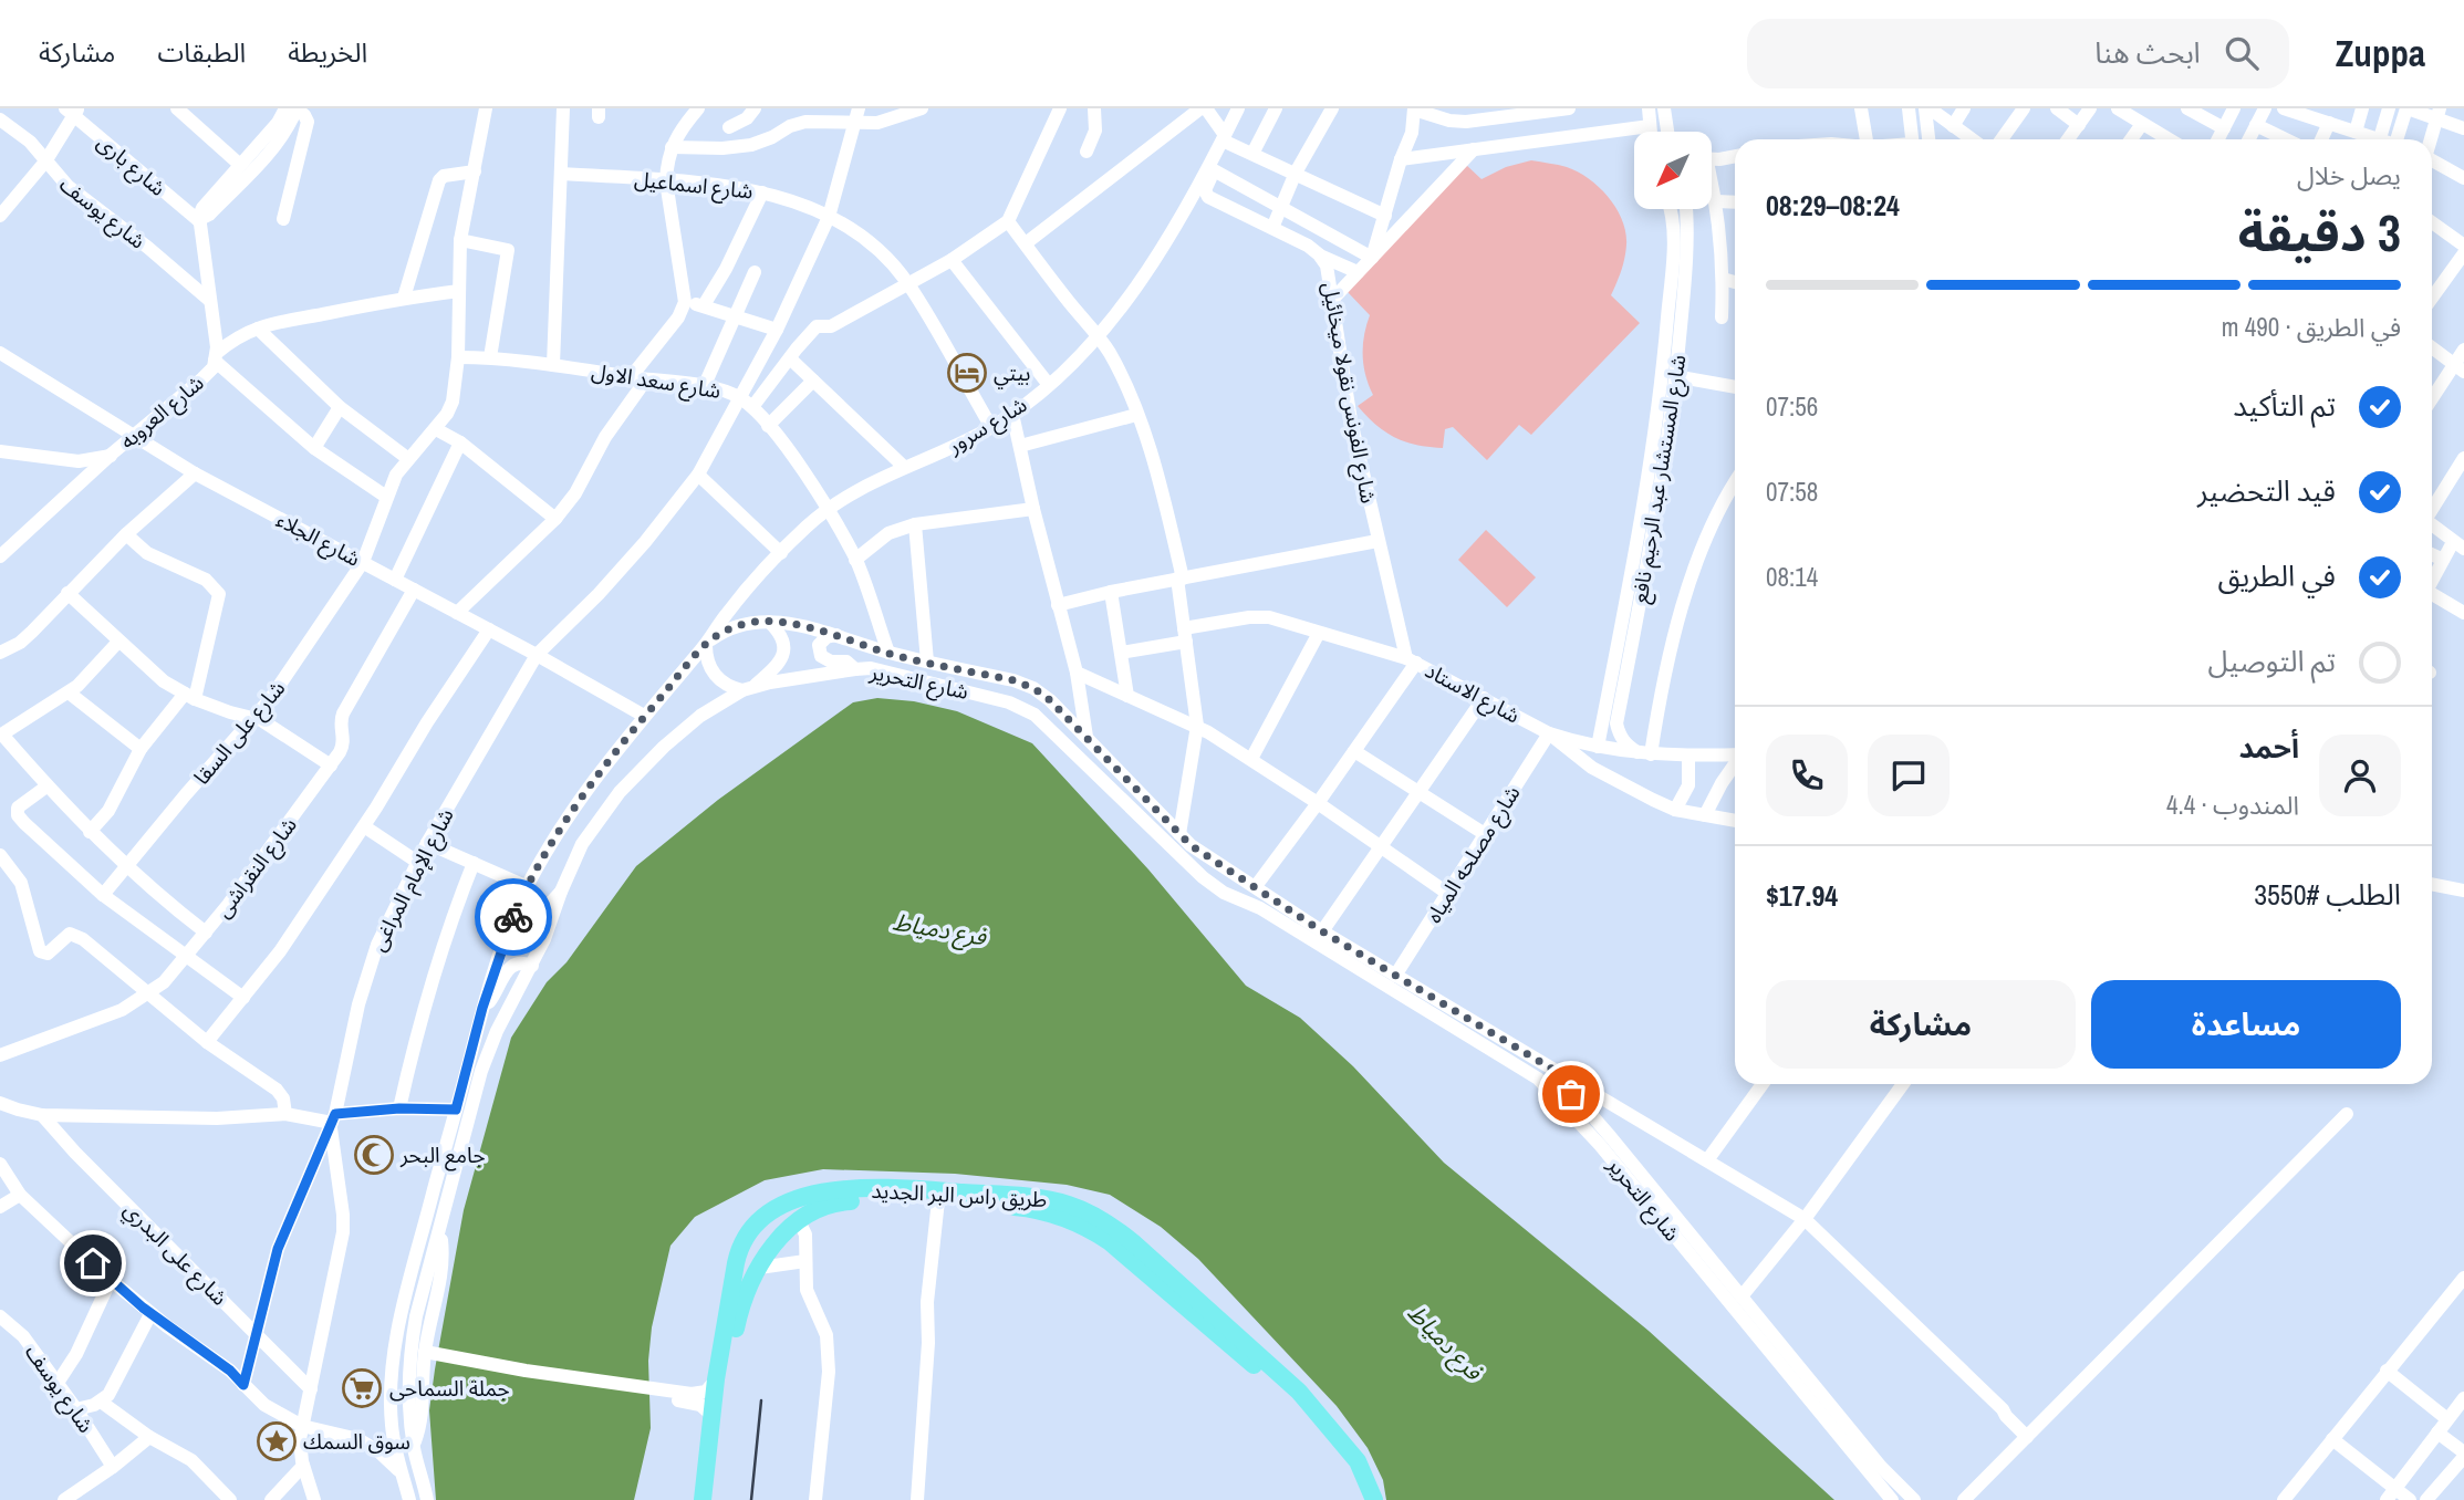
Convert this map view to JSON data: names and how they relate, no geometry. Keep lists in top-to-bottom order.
{
  "streets": {
    "main road": ["طريق راس البر الجديد"],
    "street": [
      "شارع بارى",
      "شارع اسماعيل",
      "شارع يوسف",
      "شارع سعد الاول",
      "شارع الفونس نقولا ميخائيل",
      "شارع العروبه",
      "شارع سرور",
      "شارع المستشار عبد الرحيم نافع",
      "شارع الجلاء",
      "شارع التحرير",
      "شارع الاستاد",
      "شارع على السقا",
      "شارع مصلحه المياه",
      "شارع النقراشى",
      "شارع الإمام المراغى",
      "شارع على البدري"
    ]
  },
  "crossings": [
    ["شارع بارى", "شارع العروبه"],
    ["شارع اسماعيل", "شارع سرور"],
    ["شارع يوسف", "شارع العروبه"],
    ["شارع سعد الاول", "شارع على السقا"],
    ["شارع سعد الاول", "شارع الإمام المراغى"],
    ["شارع الفونس نقولا ميخائيل", "شارع سرور"],
    ["شارع الفونس نقولا ميخائيل", "شارع الاستاد"],
    ["شارع العروبه", "شارع الجلاء"],
    ["شارع سرور", "شارع التحرير"],
    ["شارع الجلاء", "شارع على السقا"],
    ["شارع الجلاء", "شارع النقراشى"],
    ["شارع الجلاء", "شارع الإمام المراغى"],
    ["شارع التحرير", "شارع مصلحه المياه"],
    ["شارع الاستاد", "شارع مصلحه المياه"],
    ["شارع الإمام المراغى", "شارع على البدري"]
  ],
  "water": ["فرع دمياط"],
  "places": {
    "hotel": ["بيتي"],
    "mosque": ["جامع البحر"],
    "supermarket": ["جملة السماحى"],
    "place": ["سوق السمك"]
  },
  "north": "bottom left",
  "page": {
    "header": "Zuppa",
    "search": "ابحث هنا",
    "nav": ["الخريطة", "الطبقات", "مشاركة"],
    "heading": ["3 دقيقة", "يصل خلال", "08:24–08:29"],
    "panel": [
      "أحمد",
      "المندوب · 4.4",
      "الطلب #3550",
      "$17.94"
    ],
    "bar": "في الطريق · 490 m",
    "list": [
      ["تم التأكيد", "07:56"],
      ["قيد التحضير", "07:58"],
      ["في الطريق", "08:14"],
      "تم التوصيل"
    ],
    "buttons": ["مساعدة", "مشاركة"]
  }
}
